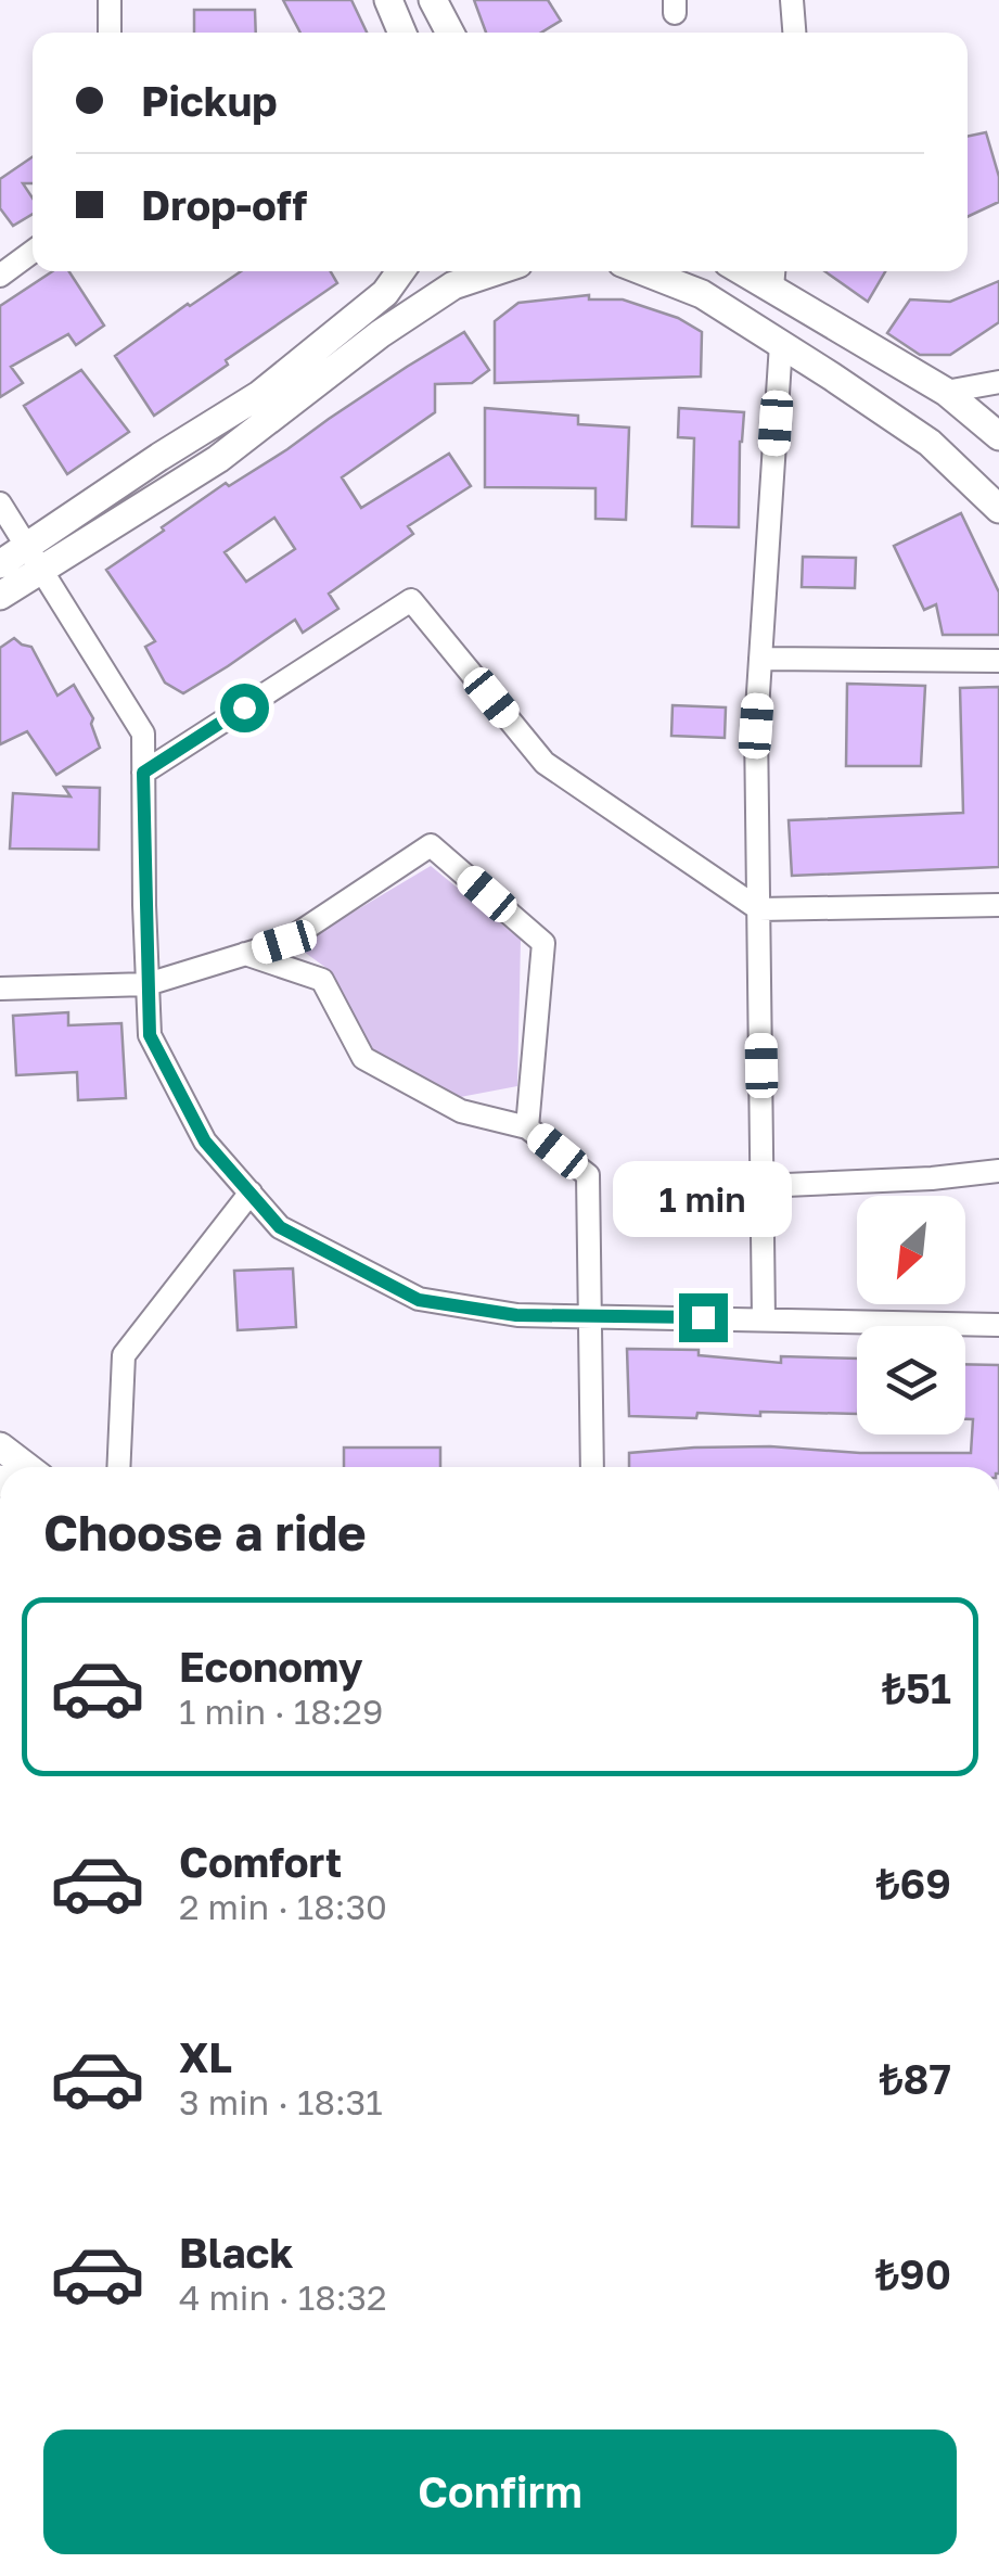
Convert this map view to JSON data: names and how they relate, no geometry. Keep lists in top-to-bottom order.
{
  "north": "bottom left",
  "page": {
    "banner": ["Pickup", "Drop-off"],
    "bubble": "1 min",
    "heading": "Choose a ride",
    "list": [
      {
        "name": "Economy",
        "note": "1 min · 18:29",
        "value": "₺51"
      },
      {
        "name": "Comfort",
        "note": "2 min · 18:30",
        "value": "₺69"
      },
      {
        "name": "XL",
        "note": "3 min · 18:31",
        "value": "₺87"
      },
      {
        "name": "Black",
        "note": "4 min · 18:32",
        "value": "₺90"
      }
    ],
    "buttons": "Confirm"
  }
}
